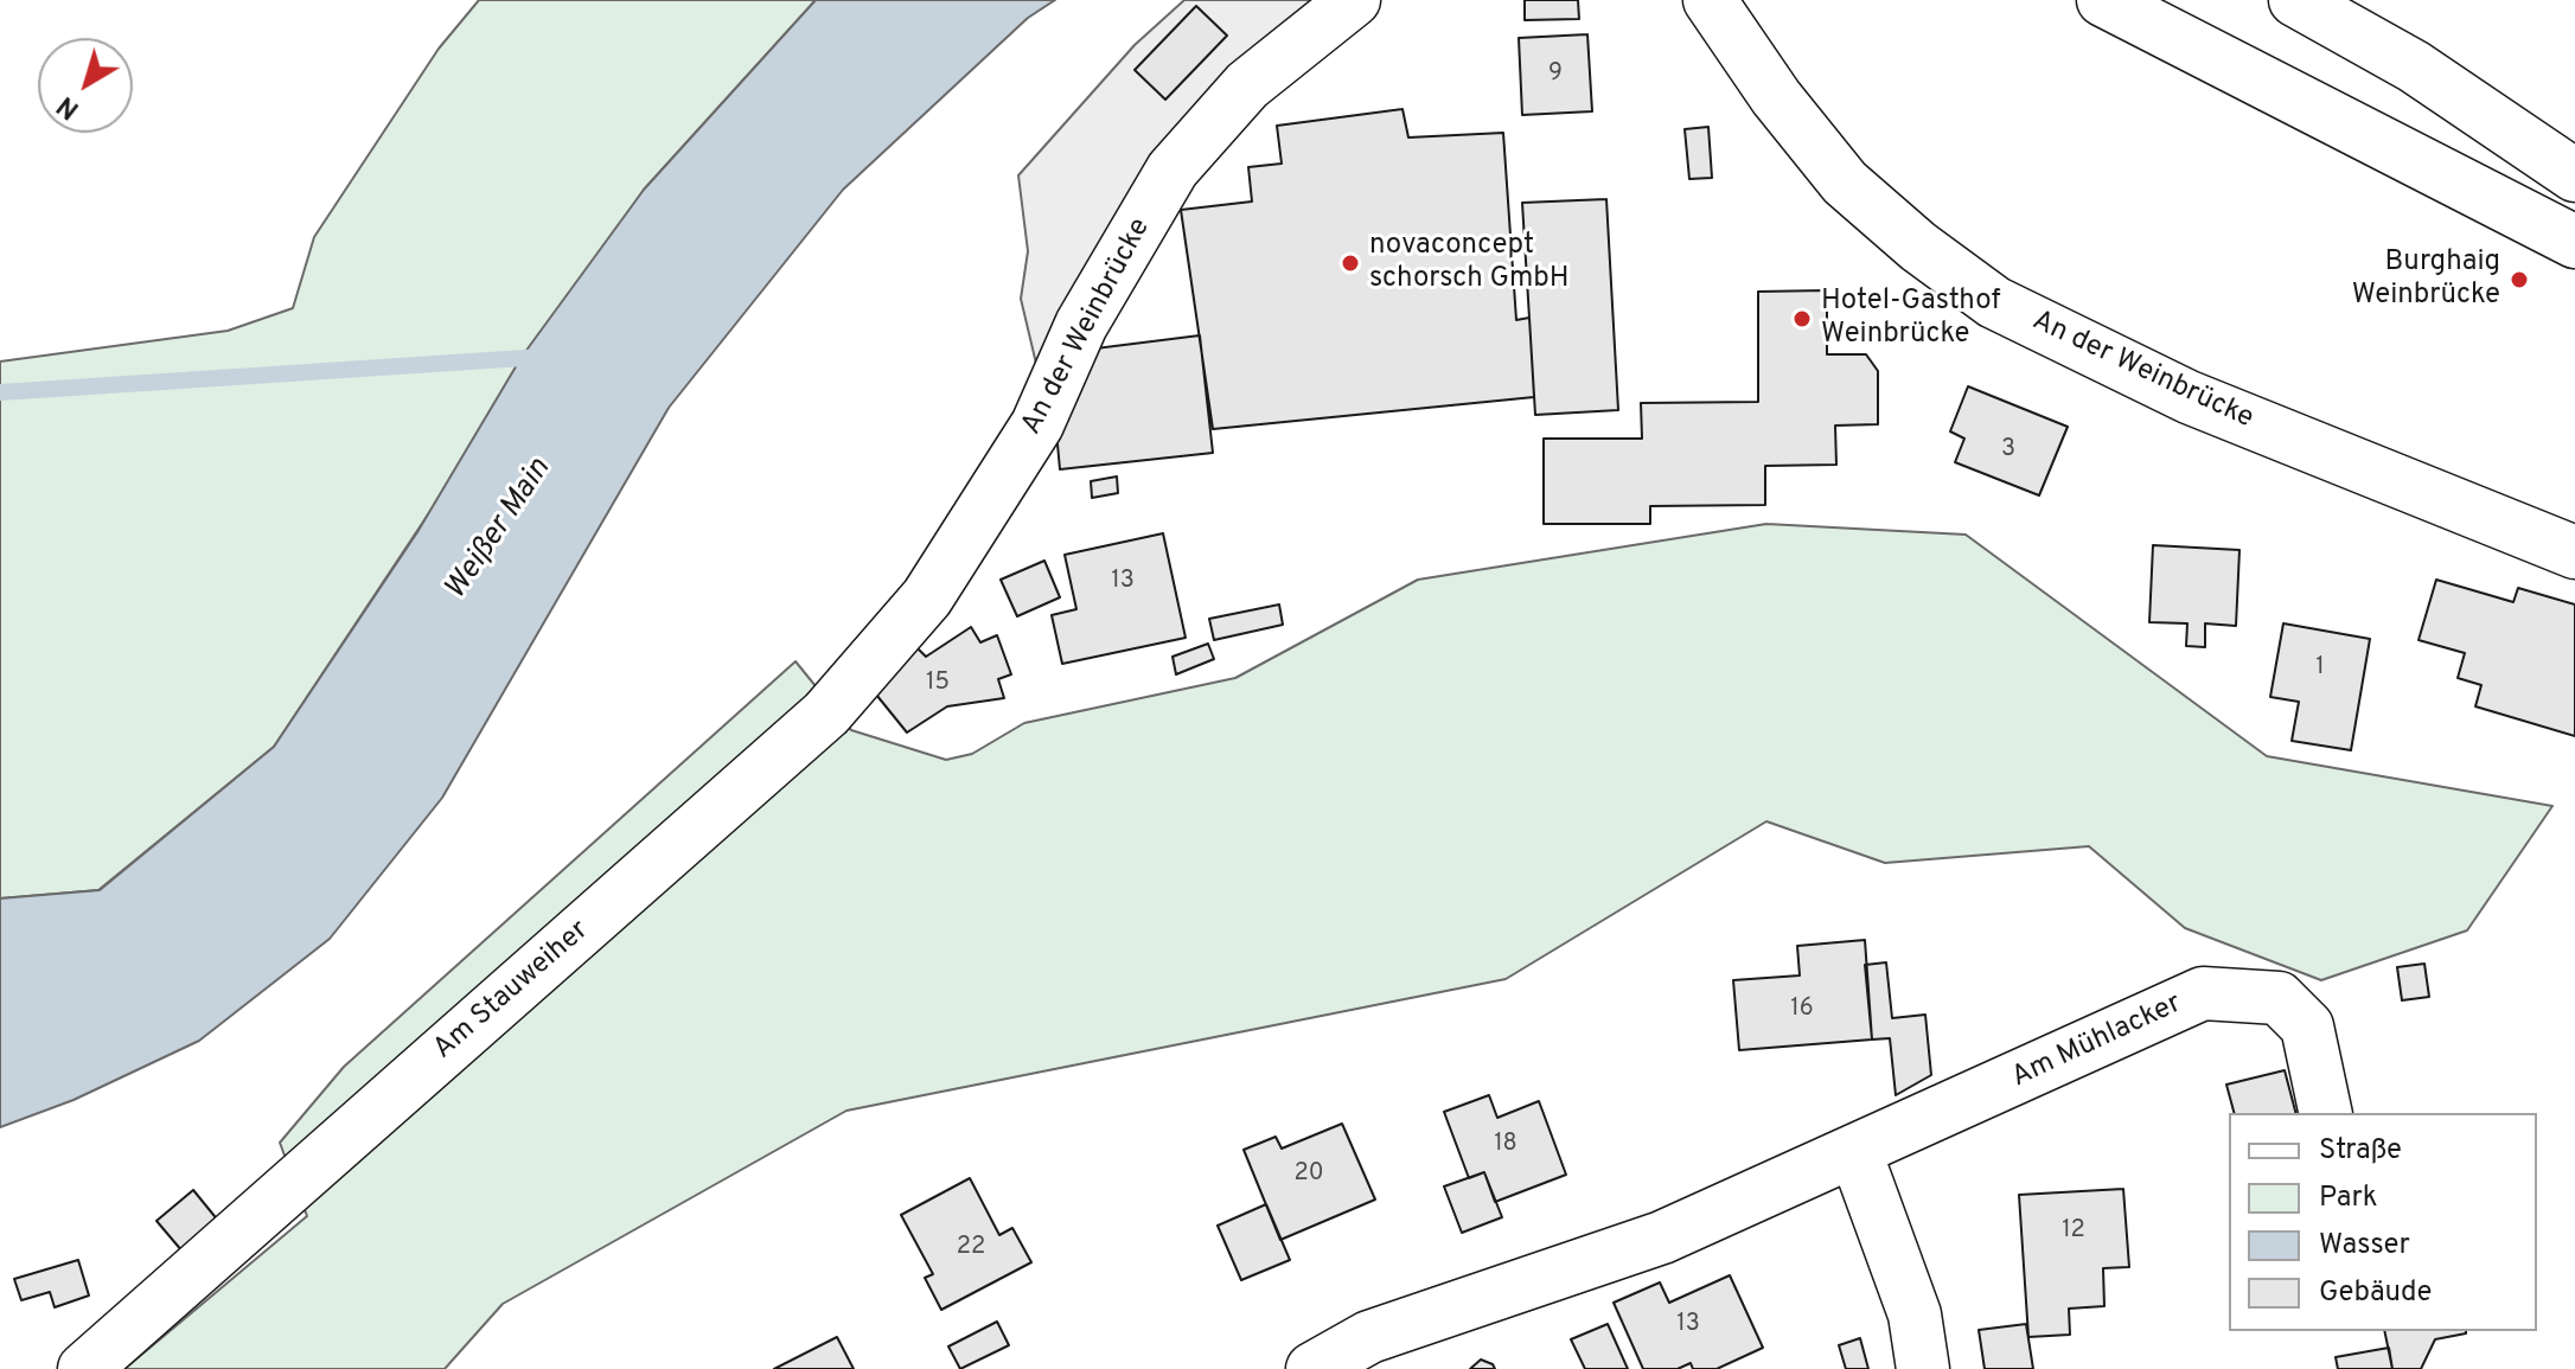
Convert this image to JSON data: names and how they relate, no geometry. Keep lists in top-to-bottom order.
{
  "streets": {
    "main road": ["An der Weinbrücke", "Am Stauweiher", "Am Mühlacker"]
  },
  "crossings": [
    ["An der Weinbrücke", "Am Stauweiher"]
  ],
  "water": ["Weißer Main"],
  "places": ["novaconcept schorsch GmbH", "Burghaig Weinbrücke", "Hotel-Gasthof Weinbrücke"],
  "house_numbers": [
    "9",
    "3",
    "13",
    "1",
    "15",
    "16",
    "18",
    "20",
    "12",
    "22",
    "13"
  ],
  "legend": [
    "Straße",
    "Park",
    "Wasser",
    "Gebäude"
  ],
  "north": "bottom left"
}
